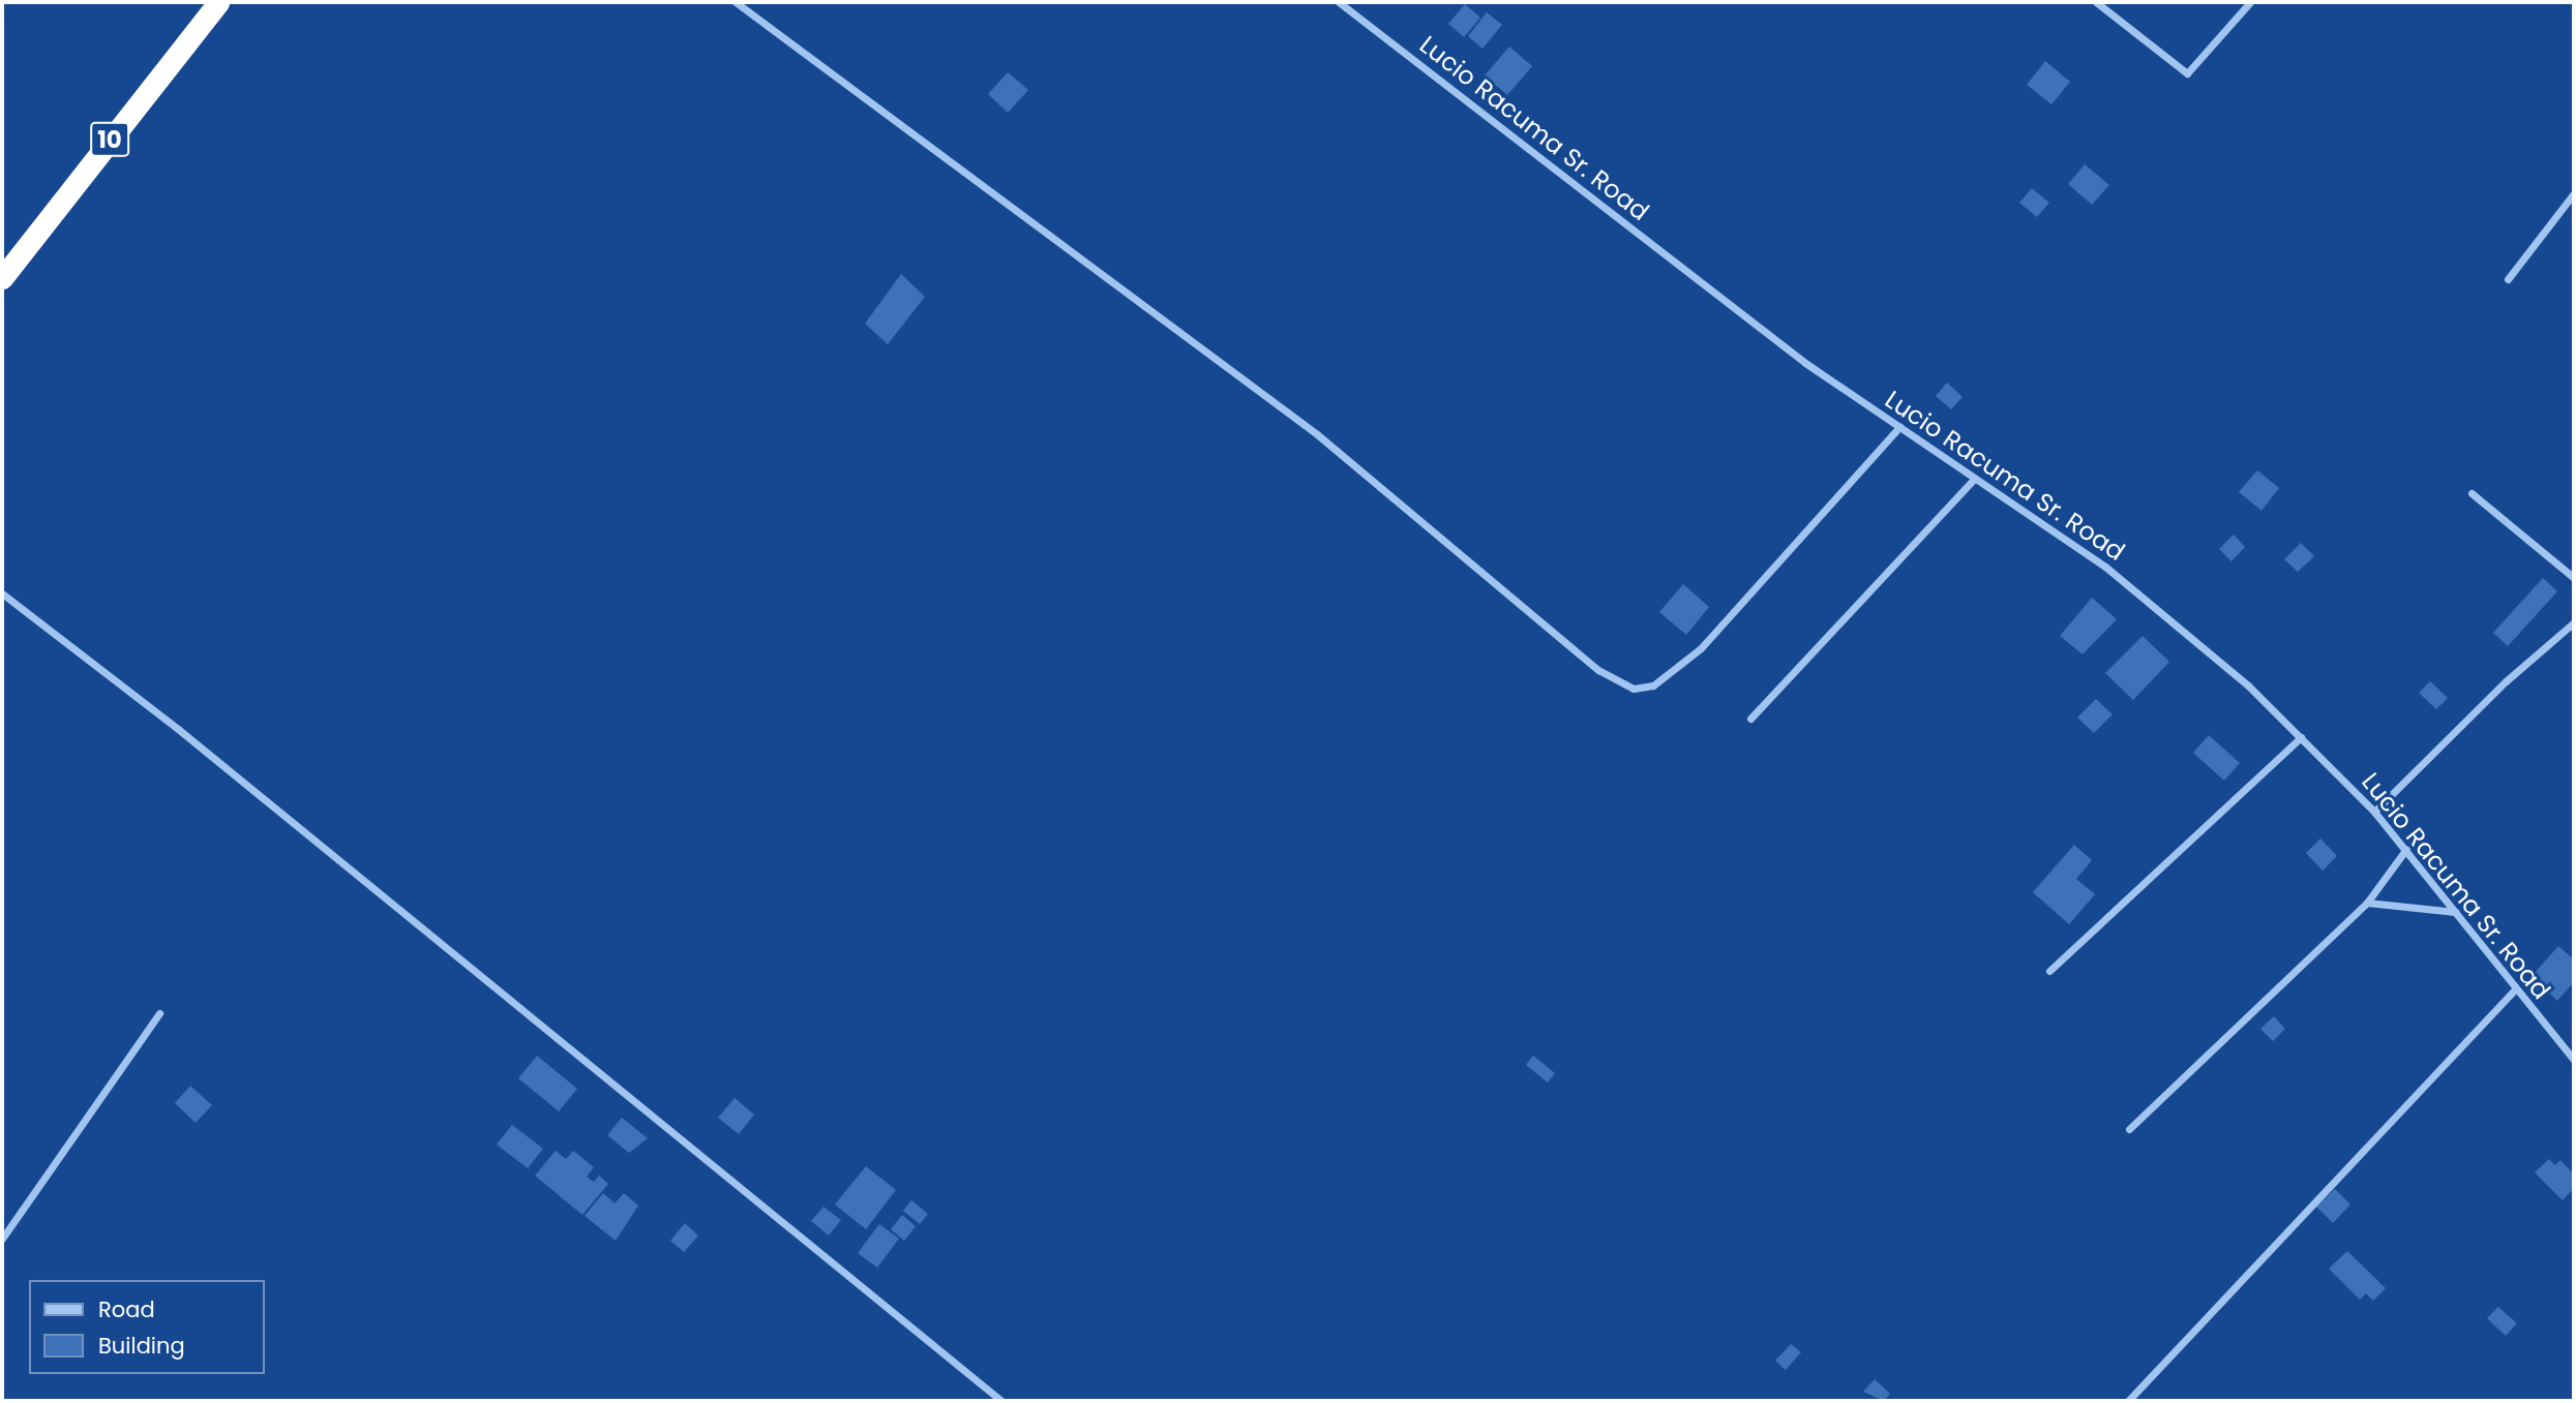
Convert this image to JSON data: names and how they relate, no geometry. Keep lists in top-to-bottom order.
{
  "streets": {
    "highway": ["10"],
    "street": ["Lucio Racuma Sr. Road"]
  },
  "legend": ["Road", "Building"]
}
